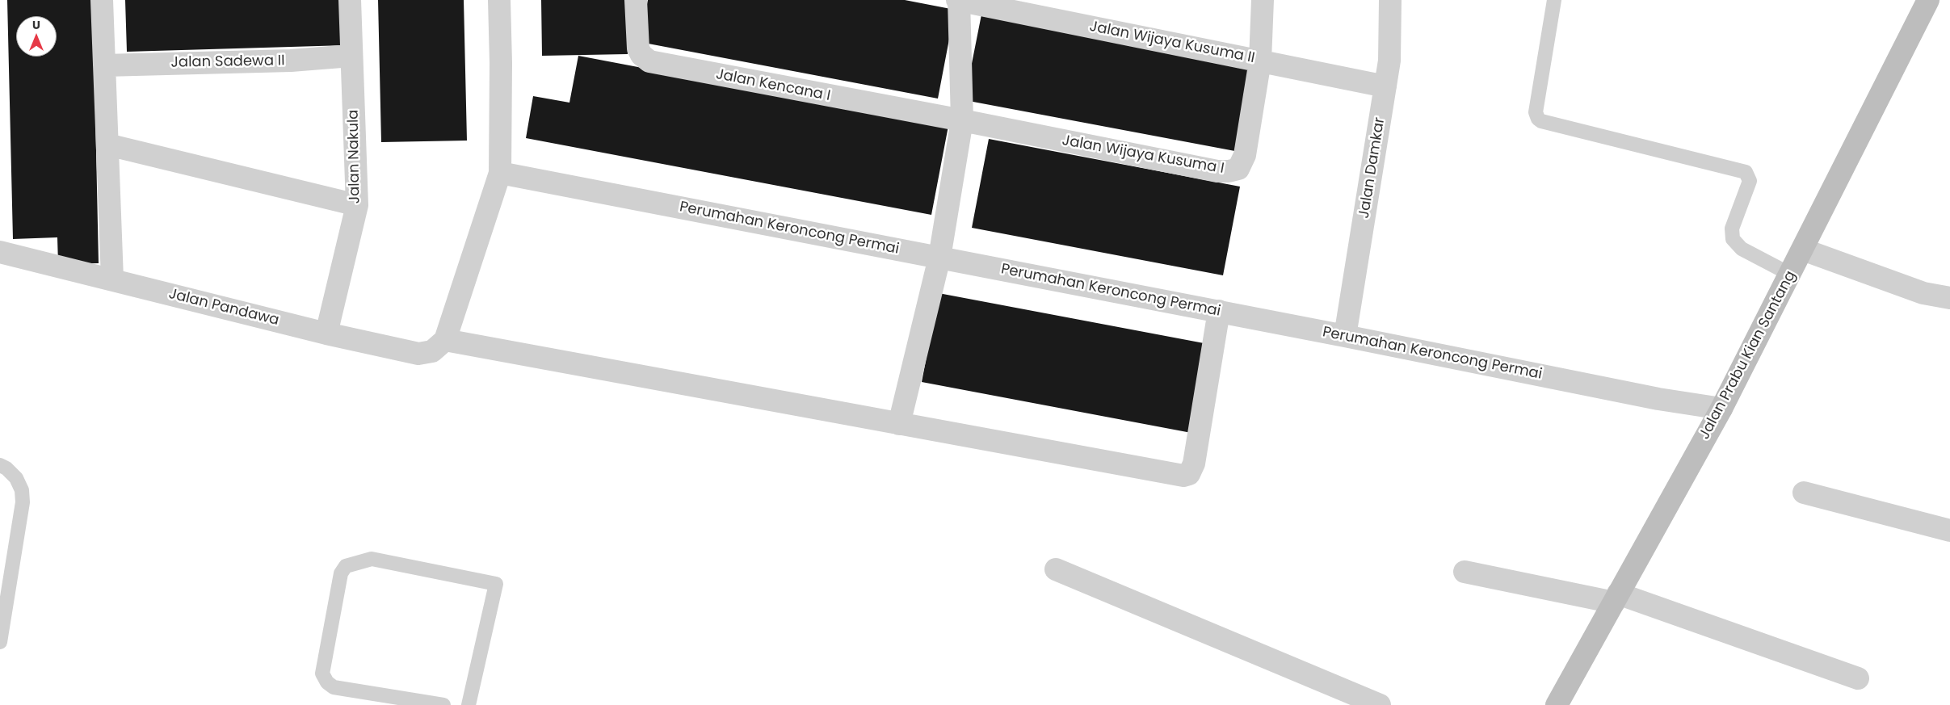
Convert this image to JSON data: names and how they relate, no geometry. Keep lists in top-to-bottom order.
{
  "streets": {
    "main road": ["Jalan Prabu Kian Santang"],
    "street": [
      "Jalan Wijaya Kusuma II",
      "Jalan Sadewa II",
      "Jalan Kencana I",
      "Jalan Wijaya Kusuma I",
      "Jalan Nakula",
      "Jalan Damkar",
      "Perumahan Keroncong Permai",
      "Jalan Pandawa"
    ]
  },
  "crossings": [
    ["Jalan Wijaya Kusuma II", "Jalan Wijaya Kusuma I"],
    ["Jalan Wijaya Kusuma II", "Jalan Damkar"],
    ["Jalan Sadewa II", "Jalan Nakula"],
    ["Jalan Kencana I", "Jalan Wijaya Kusuma I"],
    ["Jalan Nakula", "Jalan Pandawa"],
    ["Jalan Damkar", "Perumahan Keroncong Permai"],
    ["Perumahan Keroncong Permai", "Jalan Prabu Kian Santang"]
  ],
  "north": "top"
}
